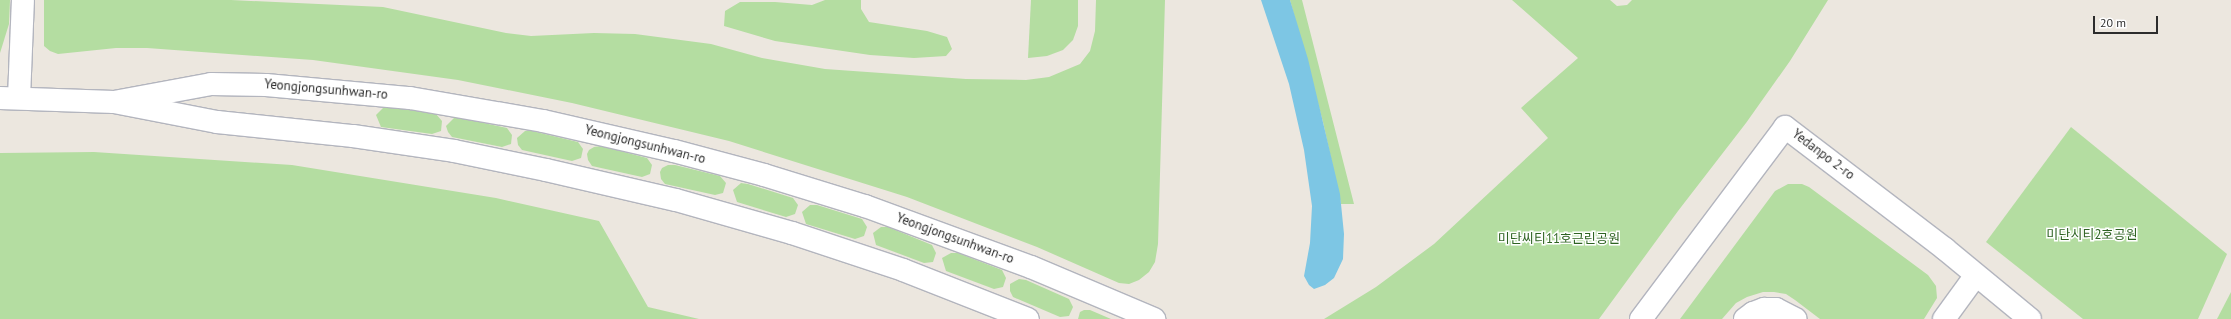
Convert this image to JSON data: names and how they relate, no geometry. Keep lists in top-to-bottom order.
{
  "streets": {
    "main road": ["Yeongjongsunhwan-ro", "Yedanpo 2-ro"]
  },
  "parks": ["미단시티2호공원", "미단씨티11호근린공원"],
  "scale_bar": "20 m"
}
